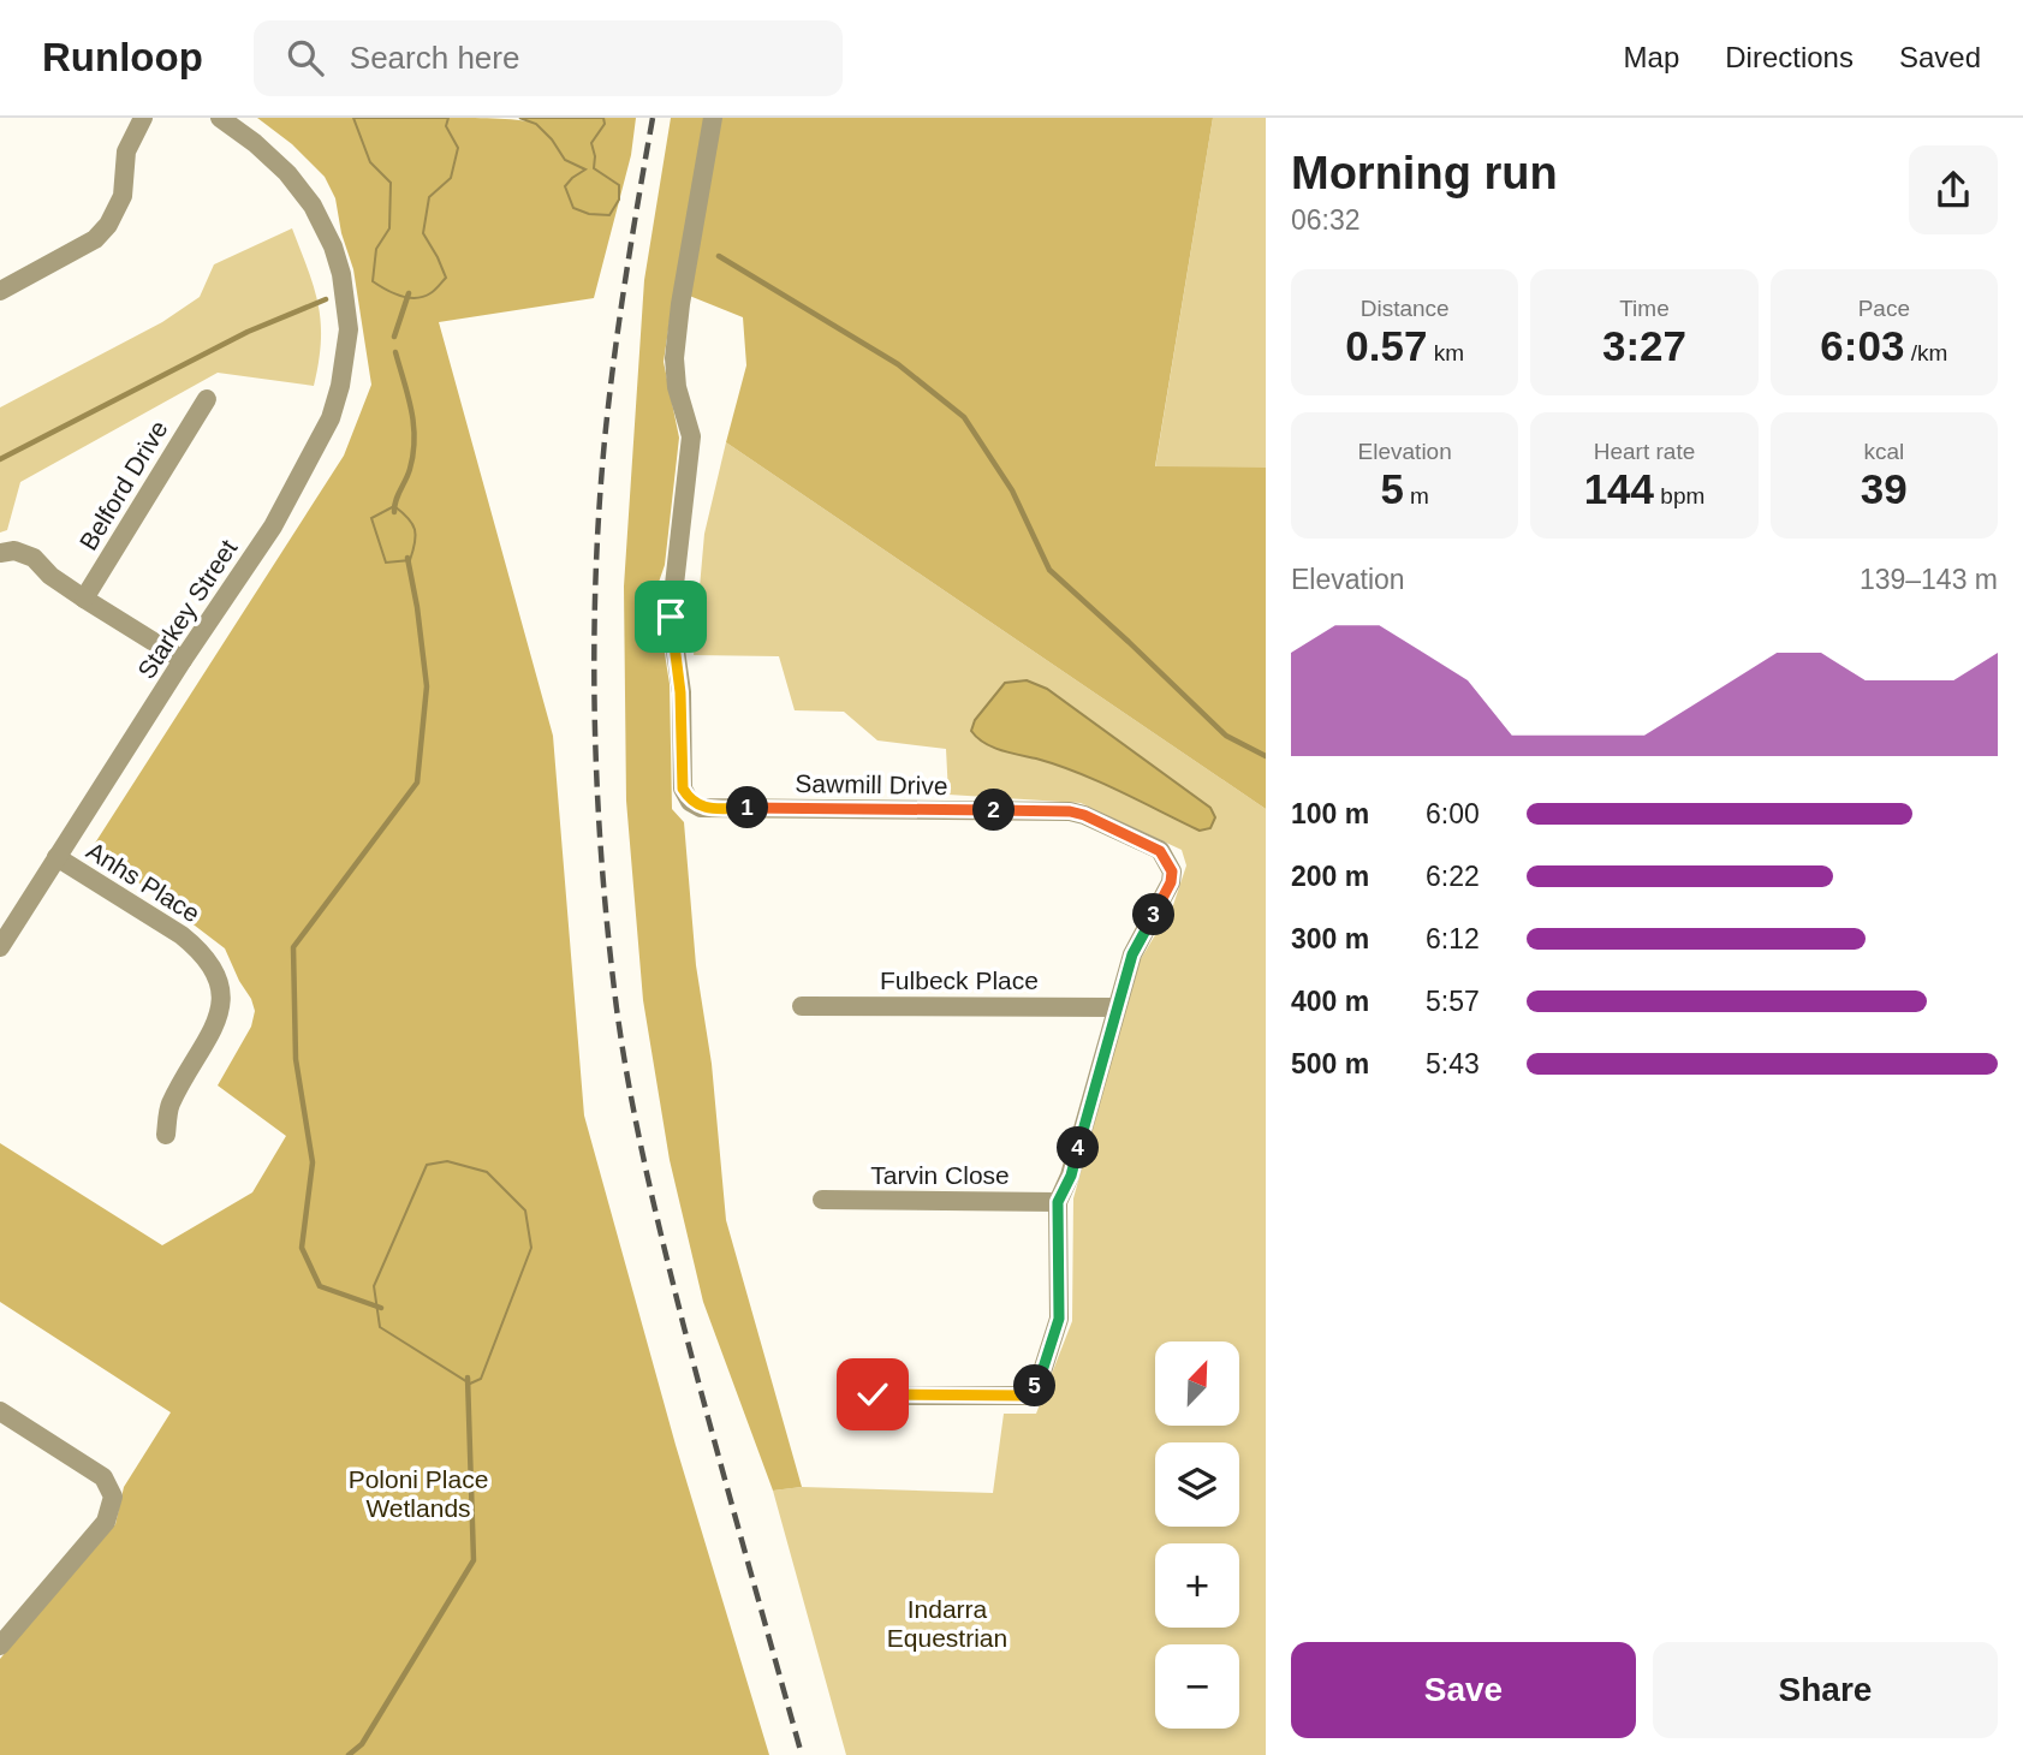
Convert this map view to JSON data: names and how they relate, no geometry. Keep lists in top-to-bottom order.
{
  "streets": {
    "street": [
      "Belford Drive",
      "Starkey Street",
      "Sawmill Drive",
      "Anhs Place",
      "Fulbeck Place",
      "Tarvin Close"
    ]
  },
  "crossings": [
    ["Starkey Street", "Anhs Place"],
    ["Sawmill Drive", "Fulbeck Place"],
    ["Sawmill Drive", "Tarvin Close"]
  ],
  "parks": ["Poloni Place Wetlands", "Indarra Equestrian"],
  "north": "top right",
  "page": {
    "header": "Runloop",
    "search": "Search here",
    "nav": ["Map", "Directions", "Saved"],
    "heading": ["Morning run", "06:32"],
    "stats": [
      ["Distance", "0.57 km"],
      ["Time", "3:27"],
      ["Pace", "6:03 /km"],
      ["Elevation", "5 m"],
      ["Heart rate", "144 bpm"],
      ["kcal", "39"]
    ],
    "chart": ["Elevation", "139–143 m"],
    "list": [
      {
        "name": "100 m",
        "note": "6:00"
      },
      {
        "name": "200 m",
        "note": "6:22"
      },
      {
        "name": "300 m",
        "note": "6:12"
      },
      {
        "name": "400 m",
        "note": "5:57"
      },
      {
        "name": "500 m",
        "note": "5:43"
      }
    ],
    "pins": [
      "1",
      "2",
      "3",
      "4",
      "5"
    ],
    "map_buttons": ["+", "−"],
    "buttons": ["Save", "Share"]
  }
}
